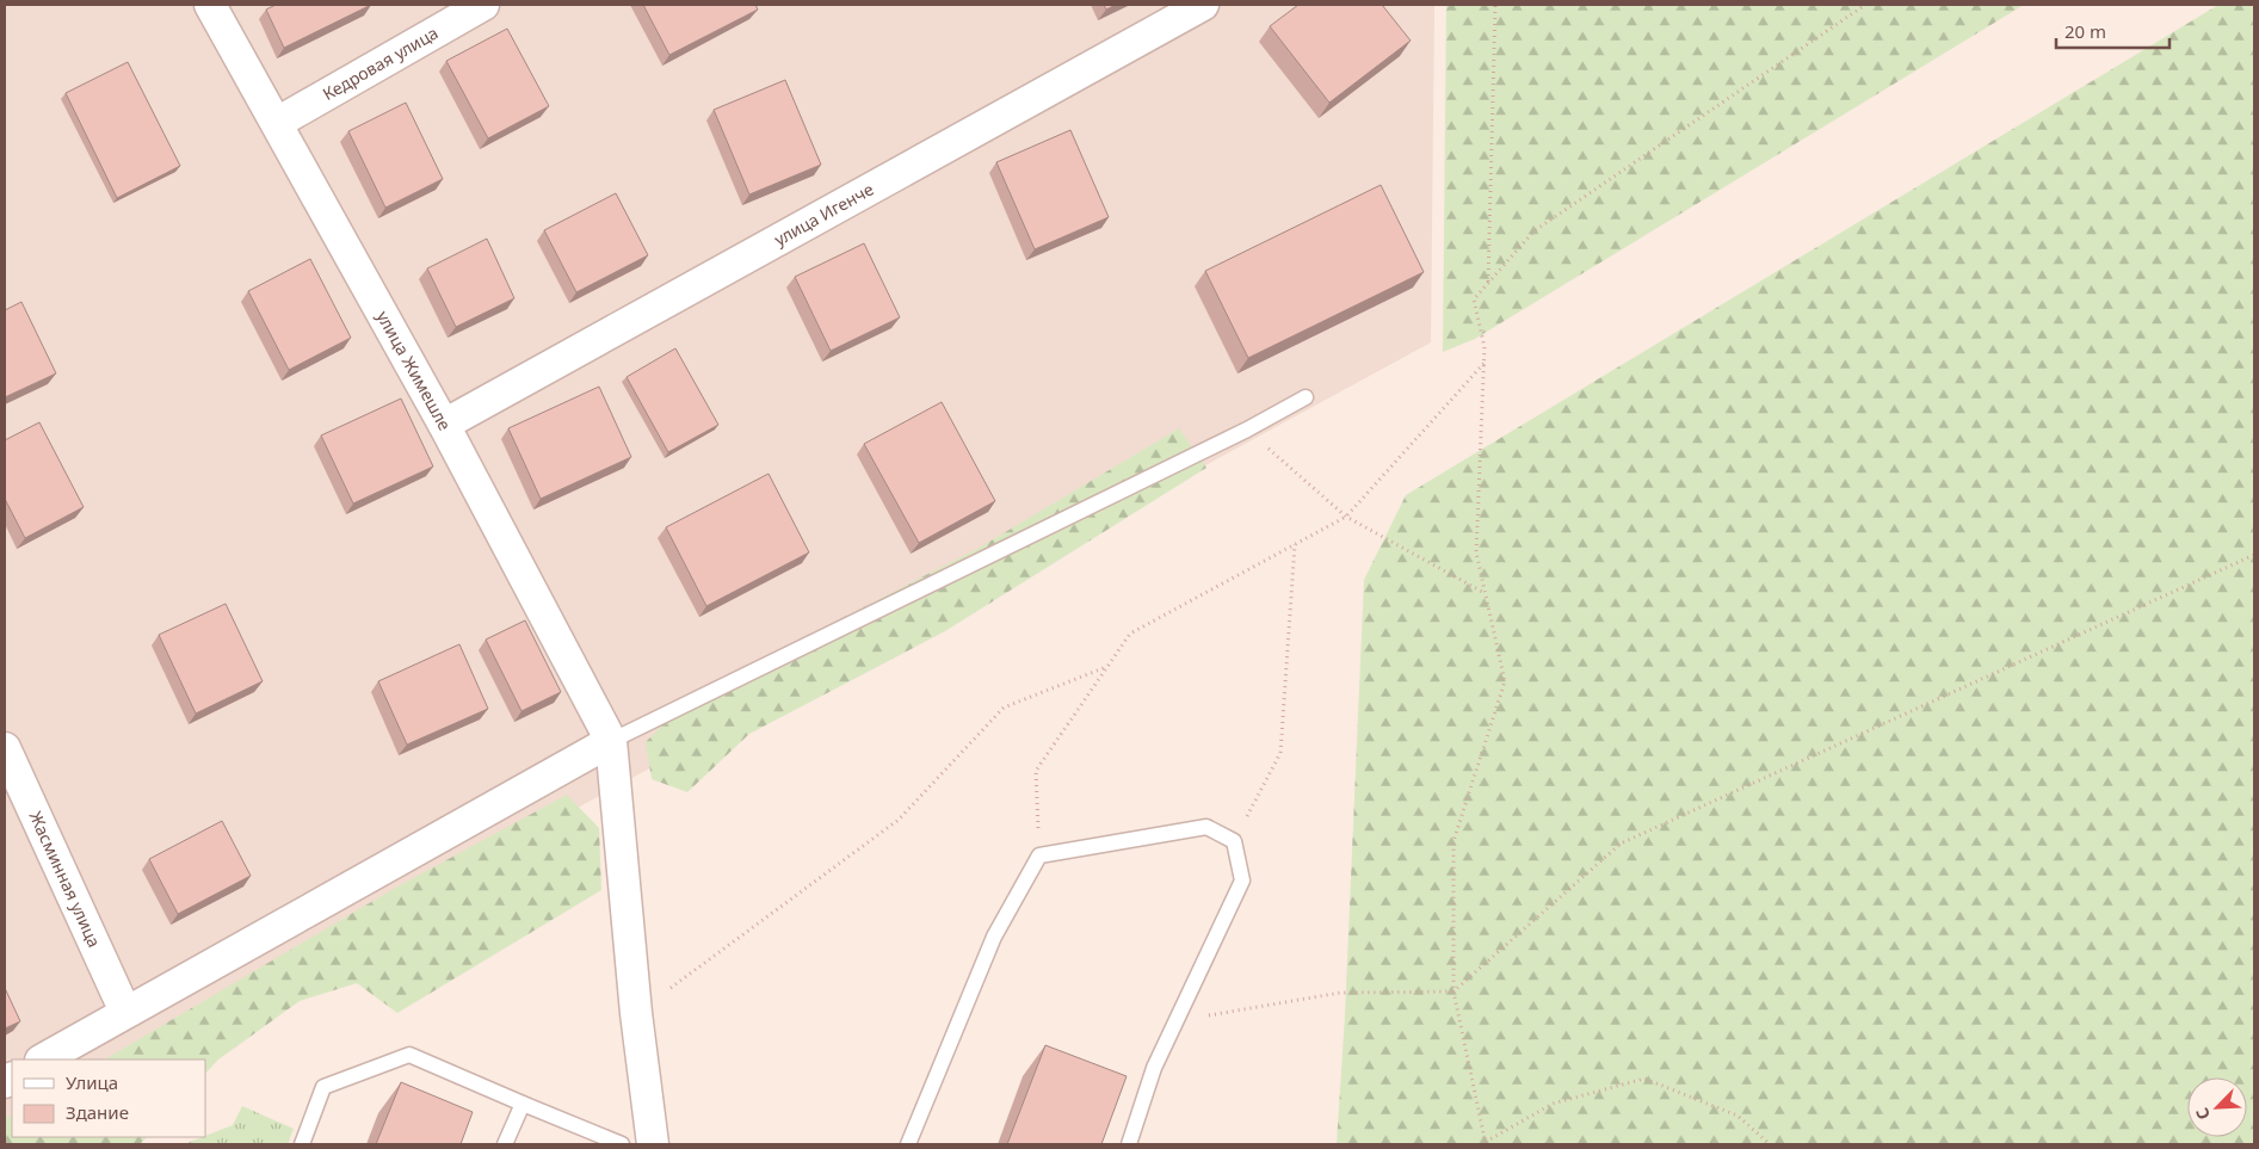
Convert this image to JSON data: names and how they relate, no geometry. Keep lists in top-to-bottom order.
{
  "streets": {
    "street": [
      "Кедровая улица",
      "улица Игенче",
      "улица Жимешле",
      "Жасминная улица"
    ]
  },
  "crossings": [
    ["Кедровая улица", "улица Жимешле"],
    ["улица Игенче", "улица Жимешле"]
  ],
  "legend": ["Улица", "Здание"],
  "scale_bar": "20 m",
  "north": "bottom left"
}
